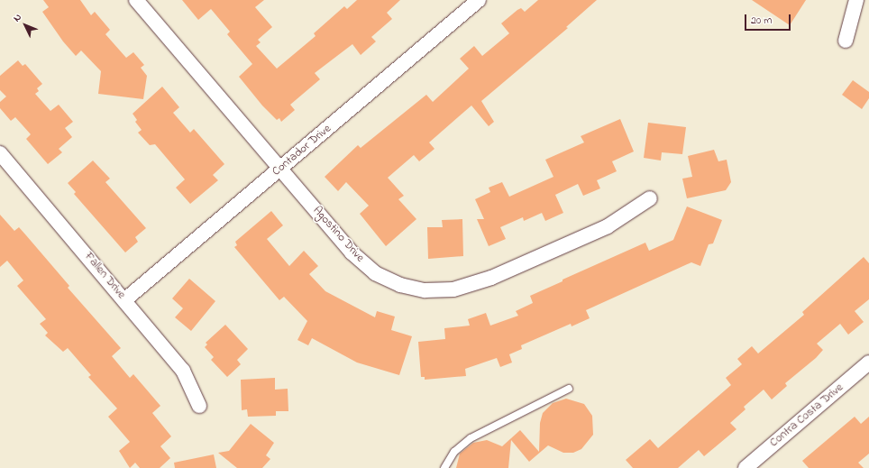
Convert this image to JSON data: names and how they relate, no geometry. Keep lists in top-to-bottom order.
{
  "streets": {
    "street": [
      "Contador Drive",
      "Agostino Drive",
      "Fallen Drive",
      "Contra Costa Drive"
    ]
  },
  "crossings": [
    ["Contador Drive", "Agostino Drive"],
    ["Contador Drive", "Fallen Drive"]
  ],
  "scale_bar": "20 m",
  "north": "top left"
}
